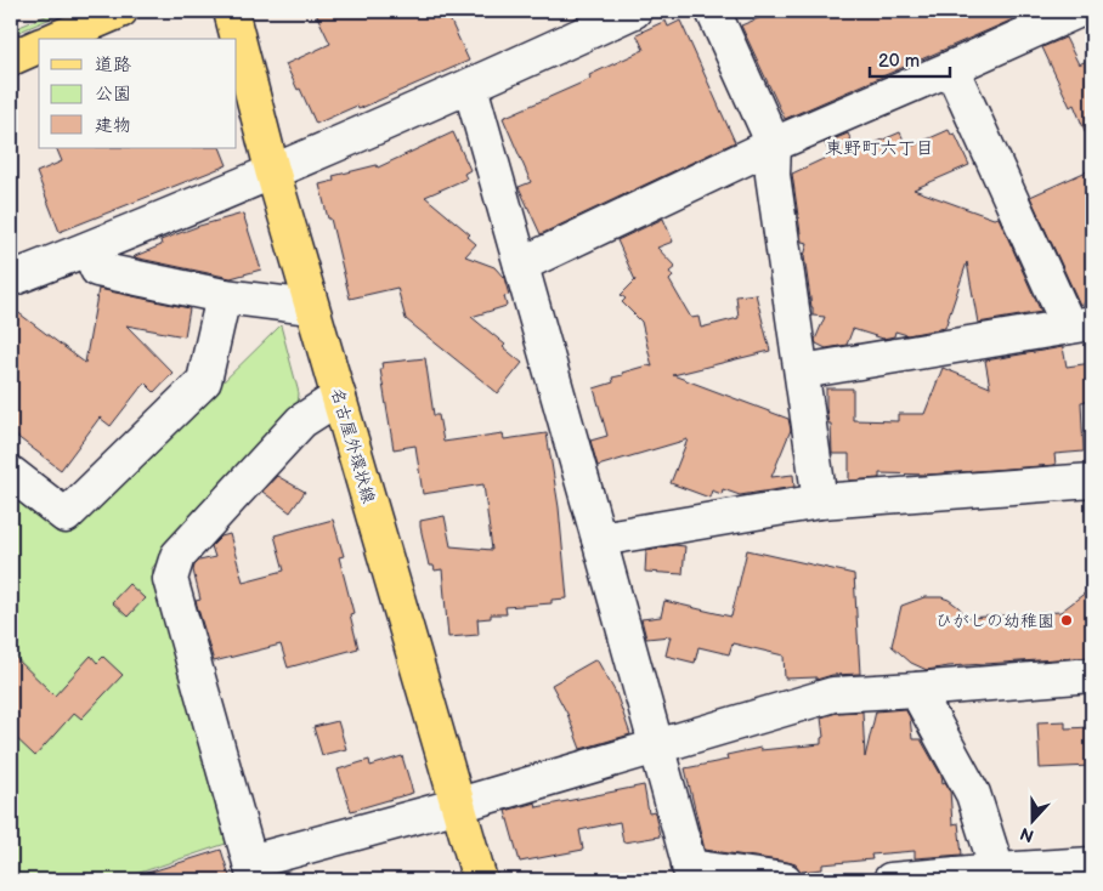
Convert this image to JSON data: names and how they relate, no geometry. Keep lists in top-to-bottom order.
{
  "streets": {
    "main road": ["名古屋外環状線"]
  },
  "districts": ["東野町六丁目"],
  "places": ["ひがしの幼稚園"],
  "legend": ["道路", "公園", "建物"],
  "scale_bar": "20 m",
  "north": "bottom"
}
